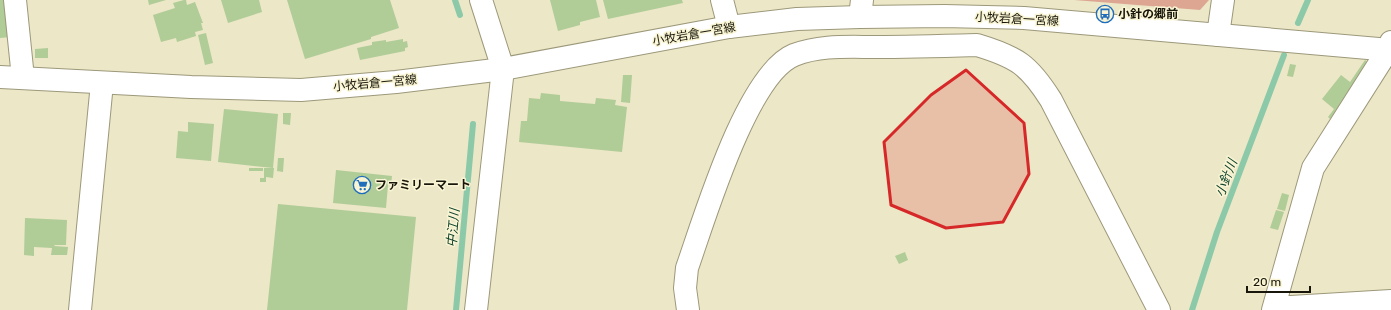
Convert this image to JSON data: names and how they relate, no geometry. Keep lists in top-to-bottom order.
{
  "streets": {
    "main road": ["小牧岩倉一宮線"]
  },
  "water": ["小針川", "中江川"],
  "places": {
    "bus stop": ["小針の郷前"],
    "supermarket": ["ファミリーマート"]
  },
  "scale_bar": "20 m"
}
